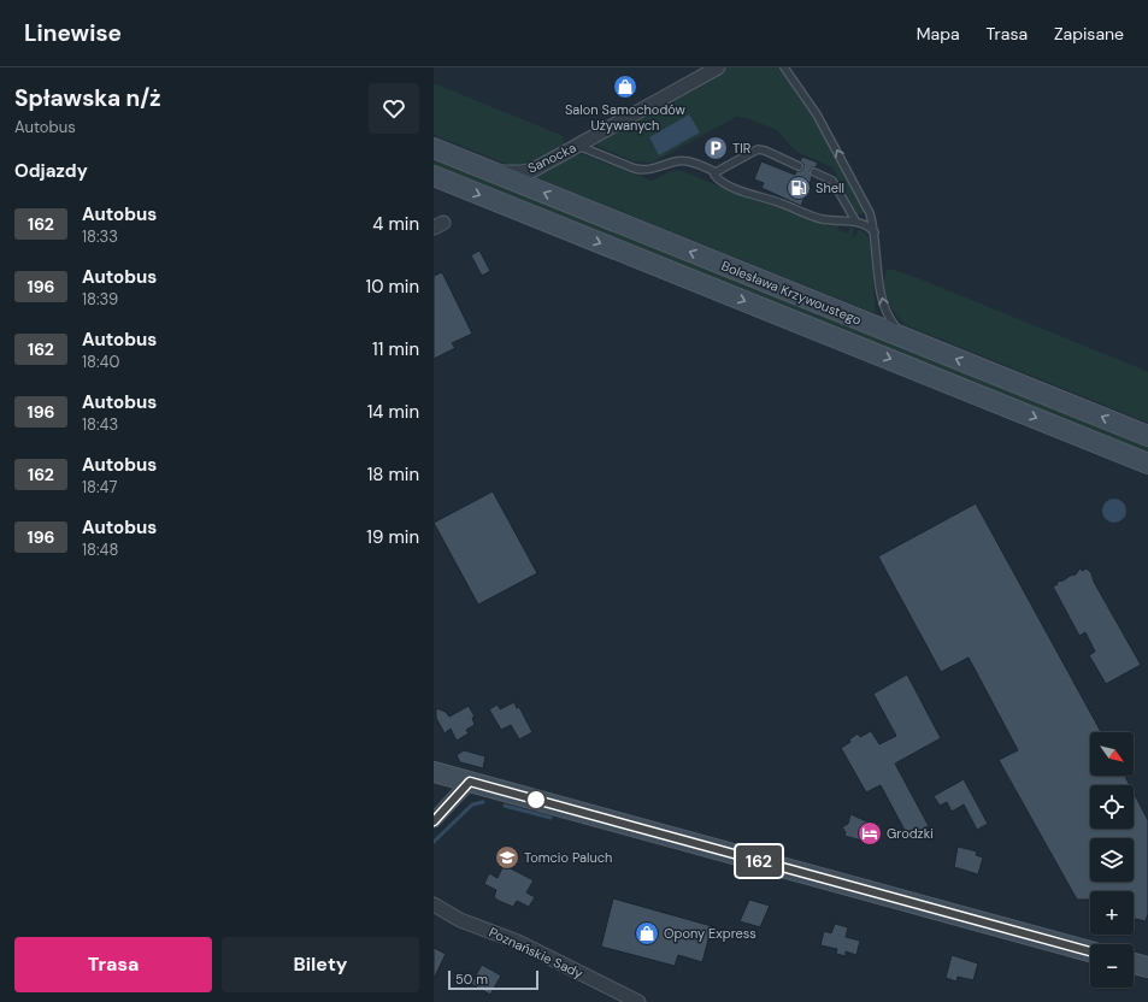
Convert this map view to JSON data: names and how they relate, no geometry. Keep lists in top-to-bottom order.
{
  "streets": {
    "main road": ["Bolesława Krzywoustego"],
    "street": ["Sanocka", "Poznańskie Sady"]
  },
  "crossings": [
    ["Sanocka", "Bolesława Krzywoustego"]
  ],
  "places": {
    "shop": ["Salon Samochodów Używanych", "Opony Express"],
    "parking": ["TIR"],
    "fuel station": ["Shell"],
    "hotel": ["Grodzki"],
    "school or university": ["Tomcio Paluch"]
  },
  "lines": ["bus line 162"],
  "scale_bar": "50 m",
  "north": "bottom right",
  "page": {
    "header": "Linewise",
    "nav": ["Mapa", "Trasa", "Zapisane"],
    "heading": [
      ["Spławska n/ż", "Autobus"],
      "Odjazdy"
    ],
    "on_map": "162",
    "list": [
      {
        "mark": "162",
        "name": "Autobus",
        "note": "18:33",
        "value": "4 min"
      },
      {
        "mark": "196",
        "name": "Autobus",
        "note": "18:39",
        "value": "10 min"
      },
      {
        "mark": "162",
        "name": "Autobus",
        "note": "18:40",
        "value": "11 min"
      },
      {
        "mark": "196",
        "name": "Autobus",
        "note": "18:43",
        "value": "14 min"
      },
      {
        "mark": "162",
        "name": "Autobus",
        "note": "18:47",
        "value": "18 min"
      },
      {
        "mark": "196",
        "name": "Autobus",
        "note": "18:48",
        "value": "19 min"
      }
    ],
    "map_buttons": ["+", "−"],
    "buttons": ["Trasa", "Bilety"],
    "scale": "50 m"
  }
}
